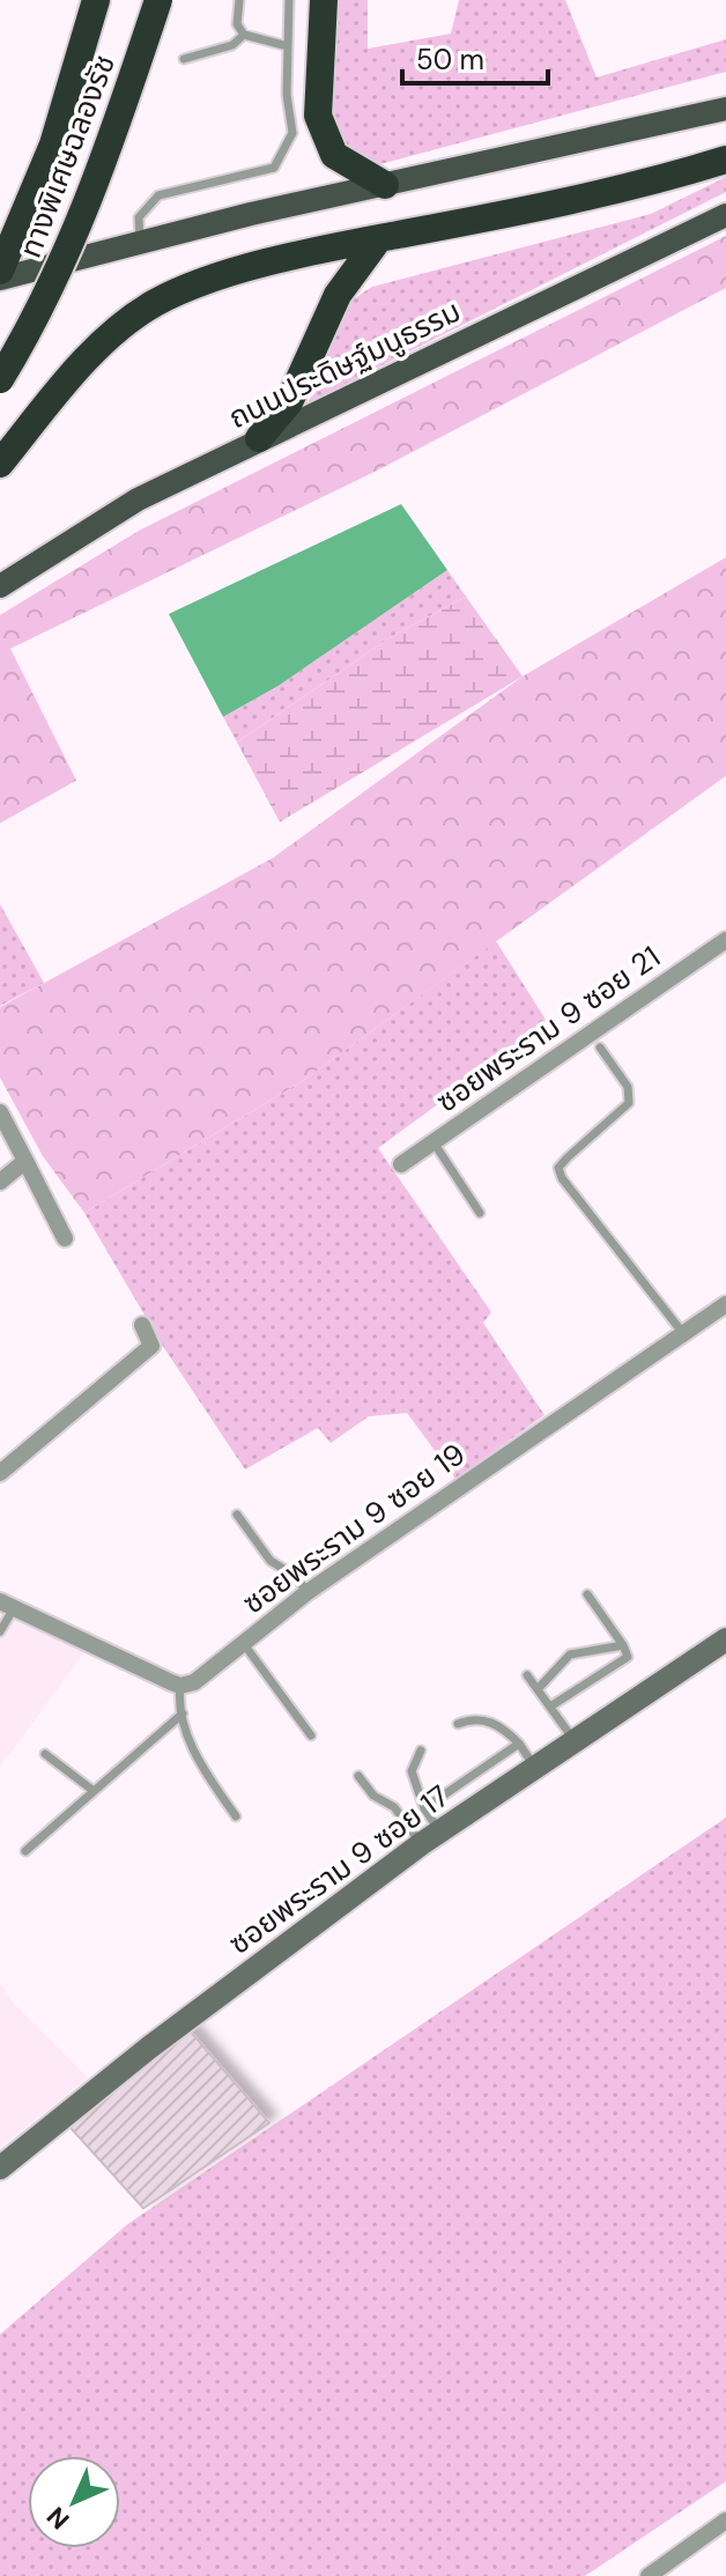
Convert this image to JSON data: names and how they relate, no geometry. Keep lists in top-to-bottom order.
{
  "streets": {
    "highway": ["ทางพิเศษฉลองรัช"],
    "main road": ["ถนนประดิษฐ์มนูธรรม"],
    "street": ["ซอยพระราม 9 ซอย 21", "ซอยพระราม 9 ซอย 19", "ซอยพระราม 9 ซอย 17"]
  },
  "scale_bar": "50 m",
  "north": "bottom left"
}
